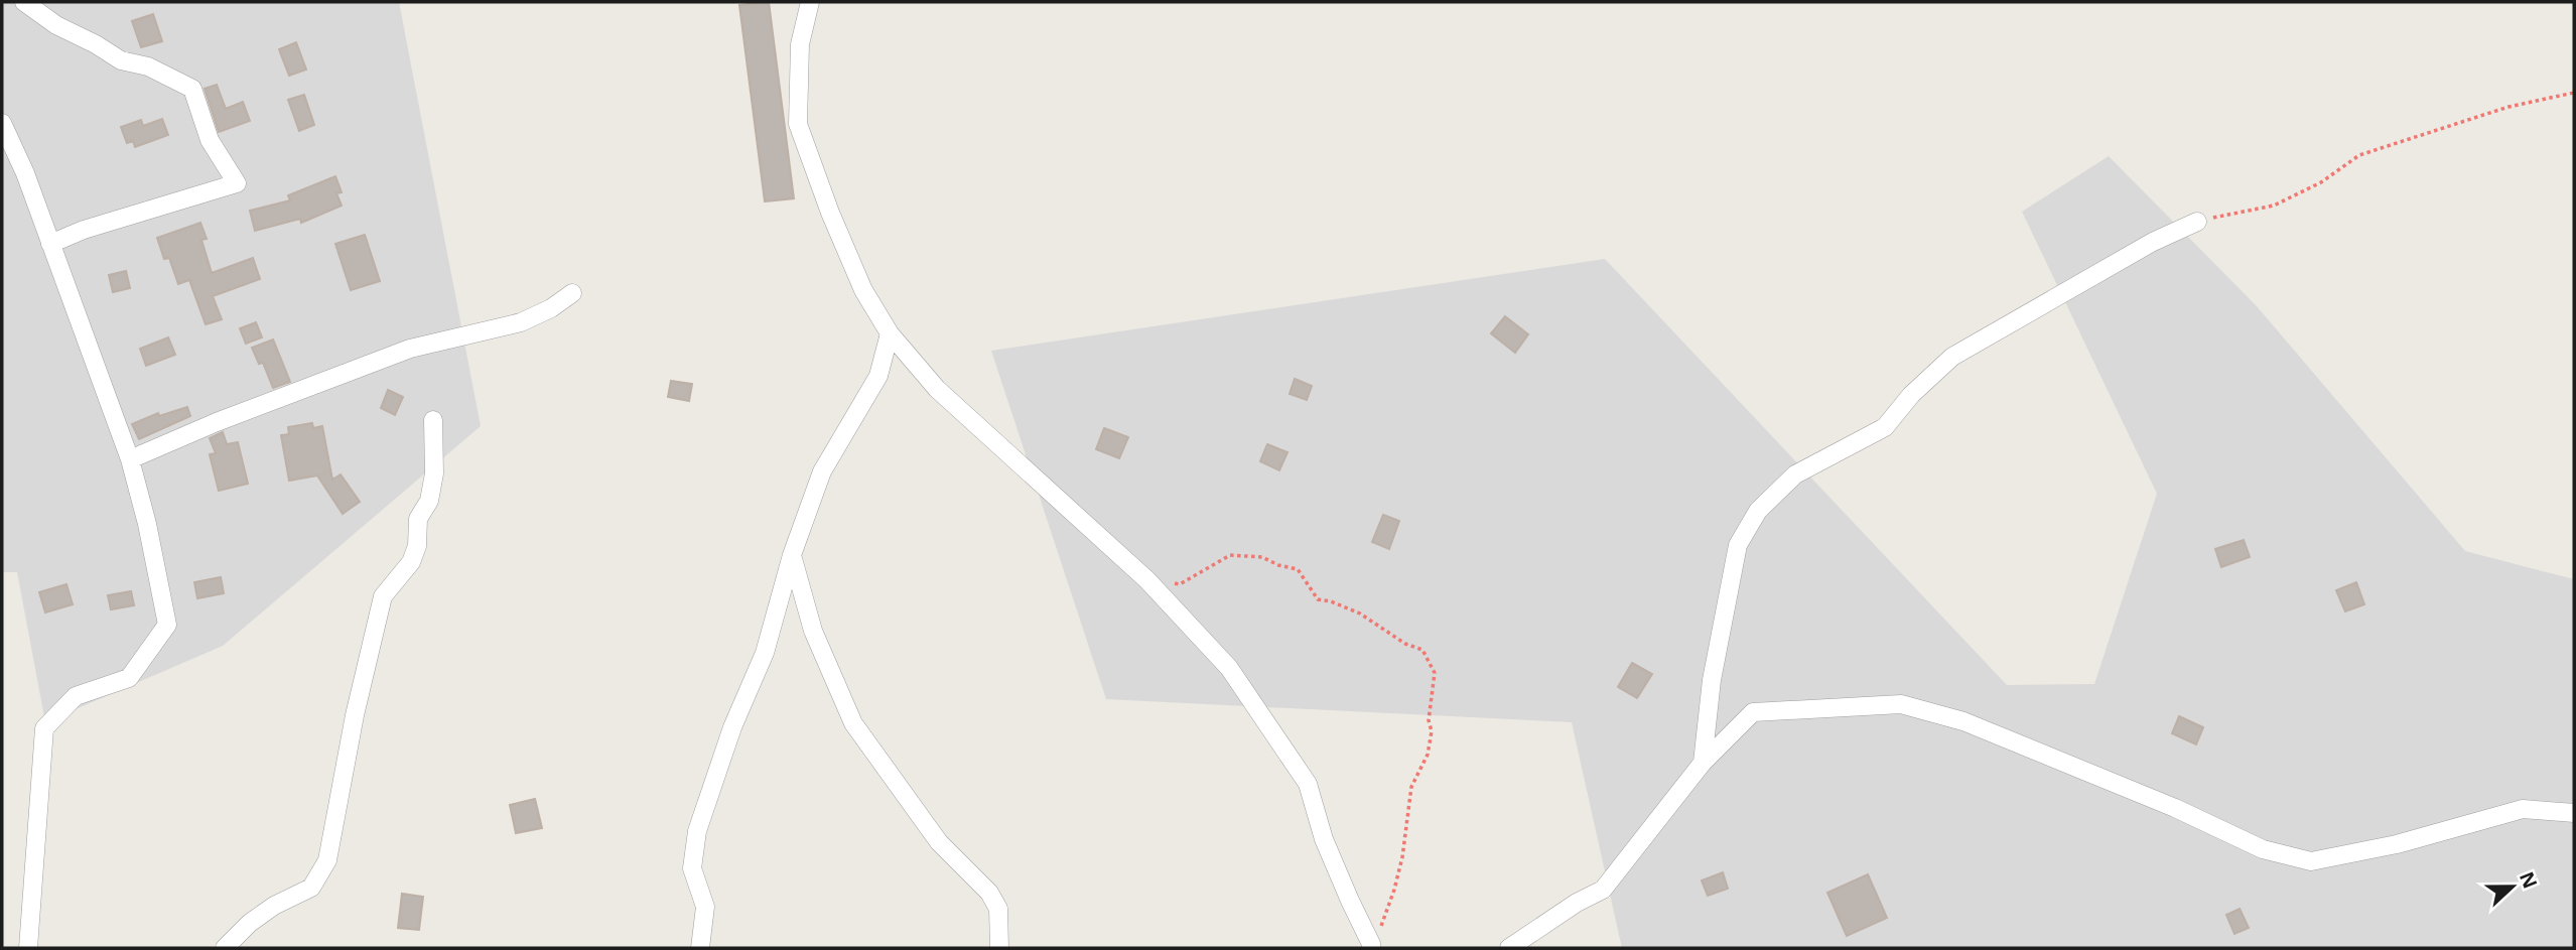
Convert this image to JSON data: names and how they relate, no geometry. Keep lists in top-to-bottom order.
{
  "north": "right"
}
